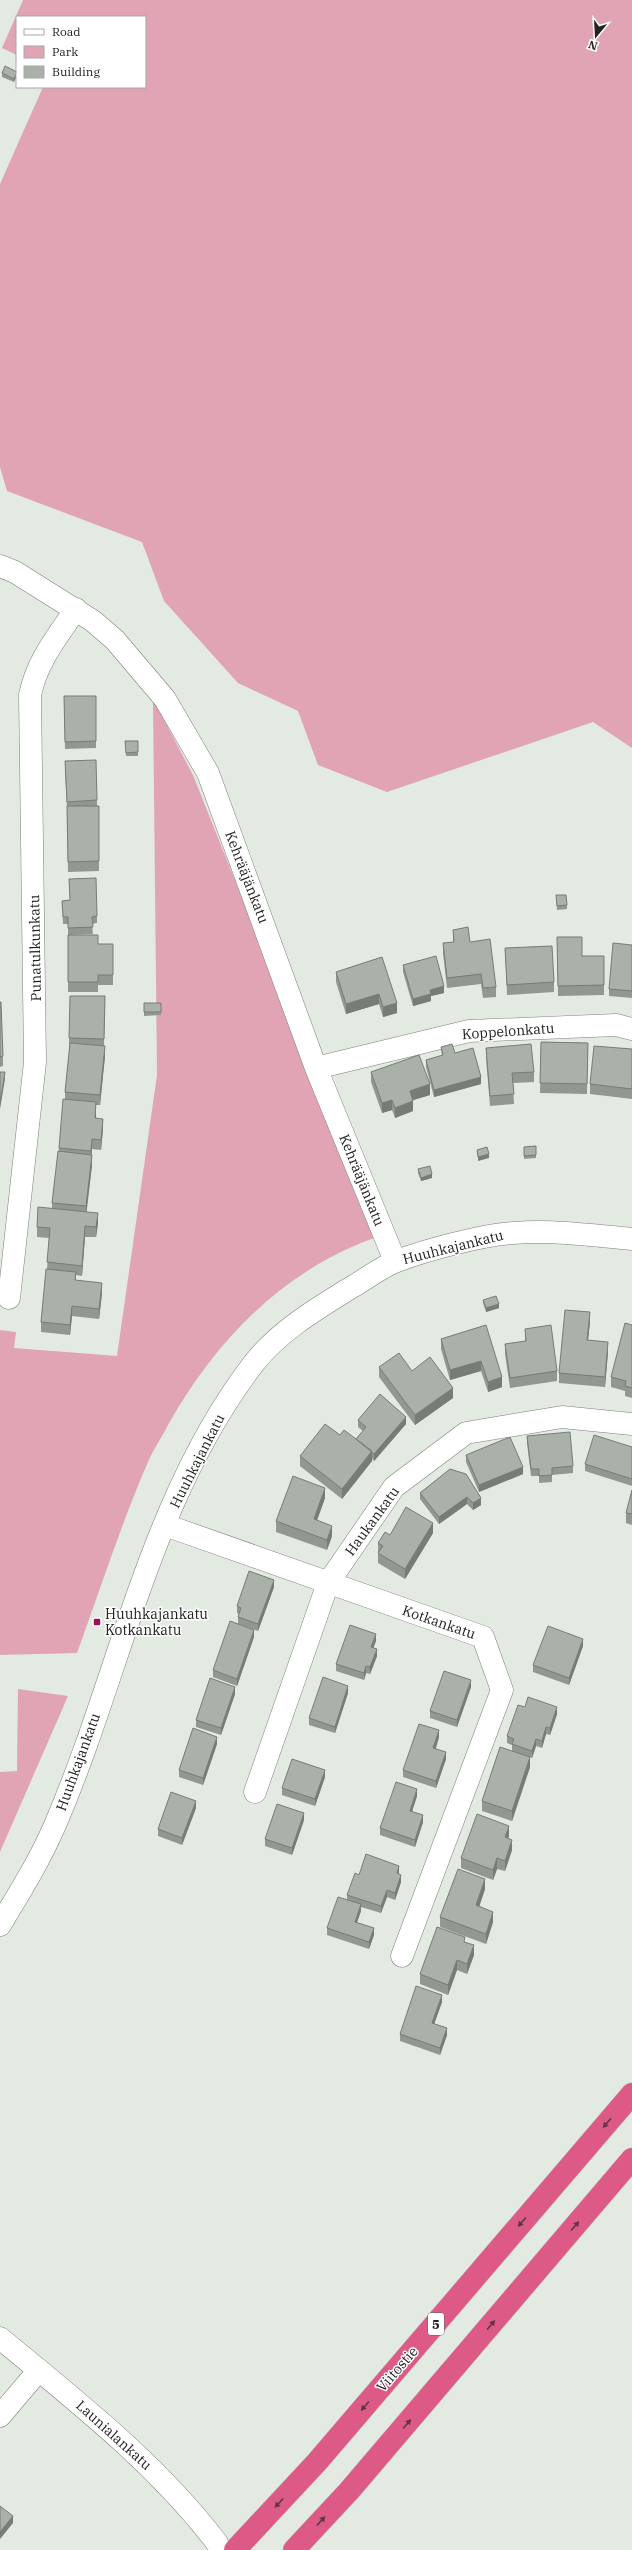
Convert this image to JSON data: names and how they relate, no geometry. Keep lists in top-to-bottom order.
{
  "streets": {
    "highway": ["5", "Viitostie"],
    "street": [
      "Kehrääjänkatu",
      "Punatulkunkatu",
      "Koppelonkatu",
      "Huuhkajankatu",
      "Haukankatu",
      "Kotkankatu",
      "Launialankatu"
    ]
  },
  "crossings": [
    ["Kehrääjänkatu", "Punatulkunkatu"],
    ["Kehrääjänkatu", "Koppelonkatu"],
    ["Kehrääjänkatu", "Huuhkajankatu"],
    ["Huuhkajankatu", "Kotkankatu"],
    ["Haukankatu", "Kotkankatu"],
    ["Viitostie", "Launialankatu"]
  ],
  "places": {
    "transit": ["Huuhkajankatu Kotkankatu"]
  },
  "legend": ["Road", "Park", "Building"],
  "north": "bottom"
}
